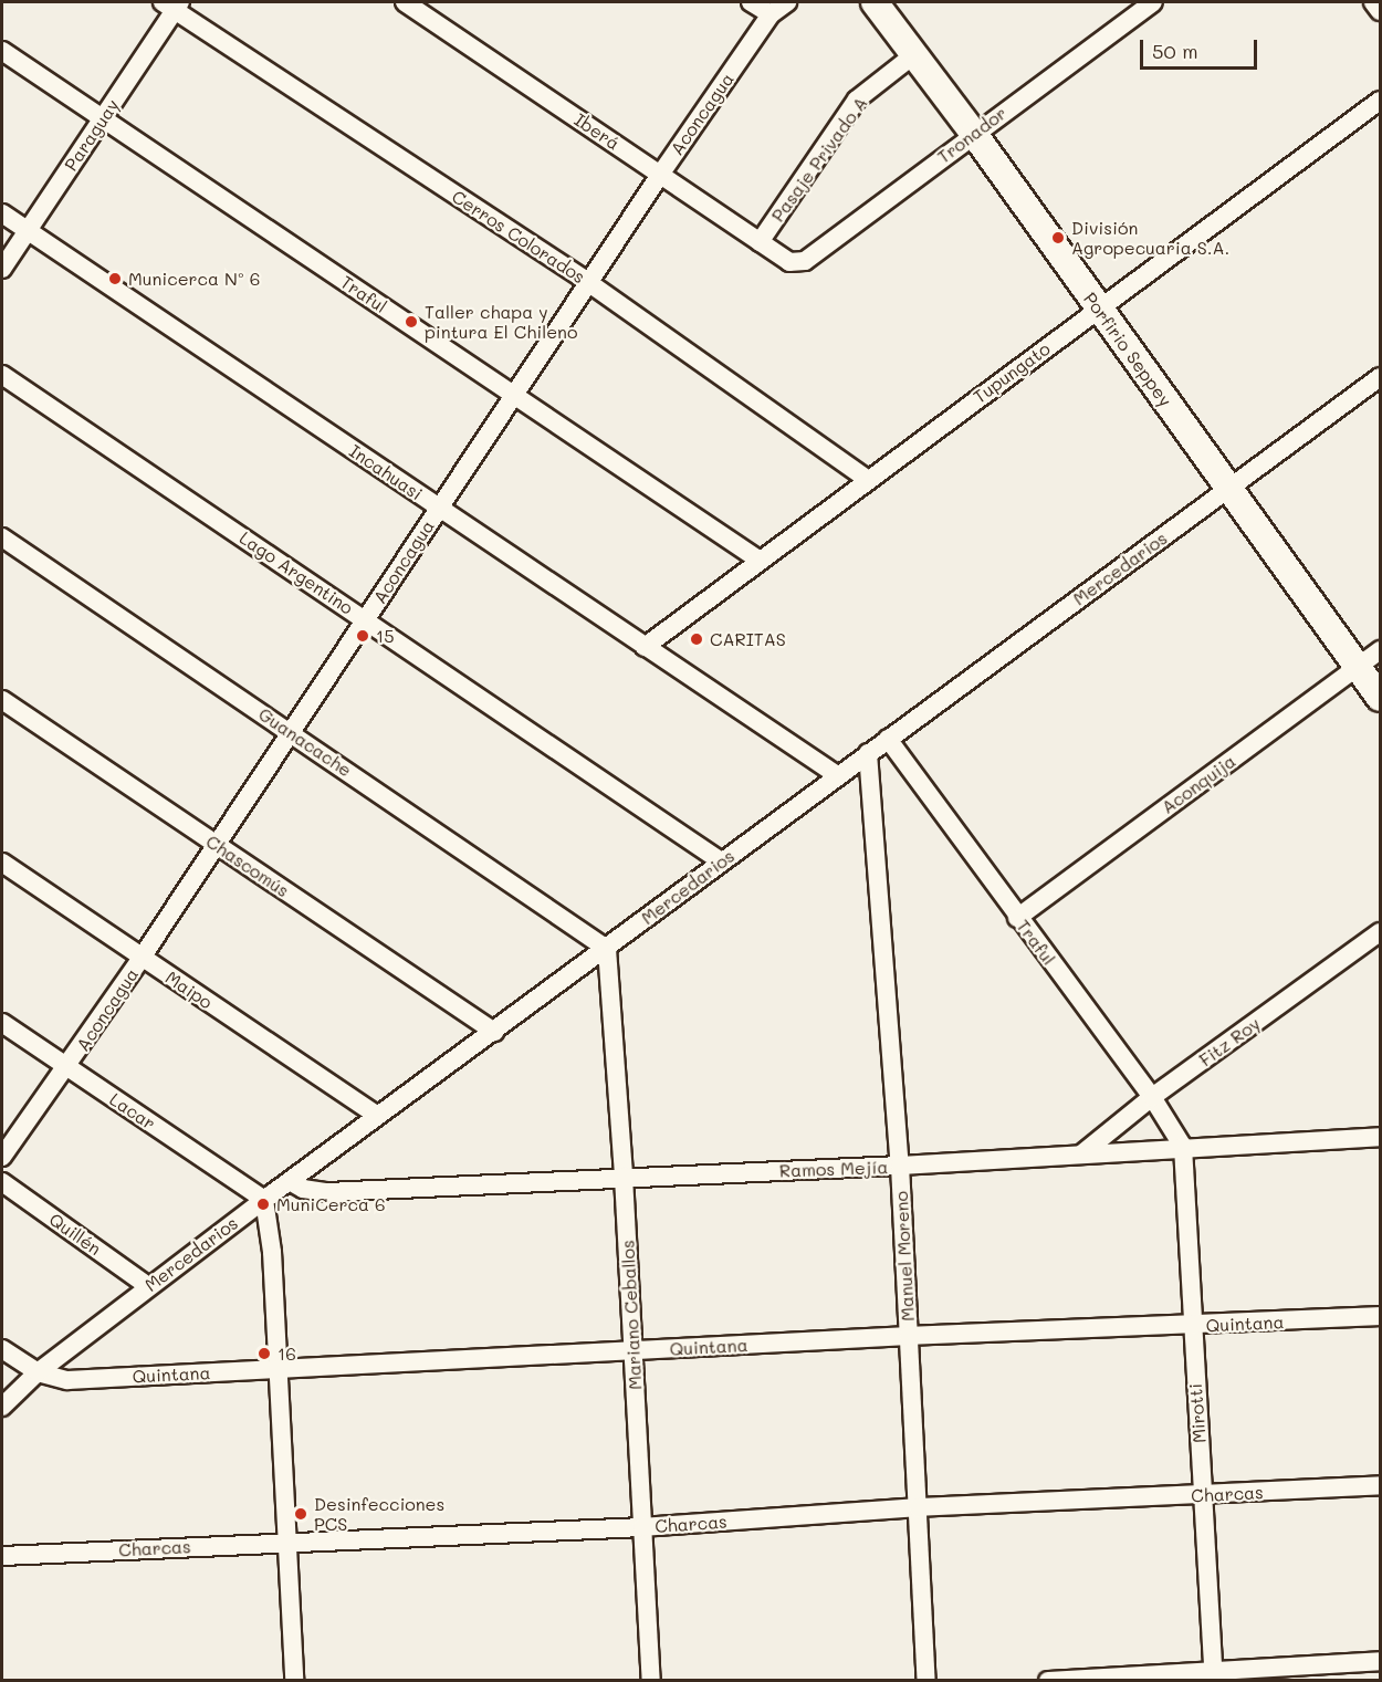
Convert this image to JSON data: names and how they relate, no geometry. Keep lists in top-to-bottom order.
{
  "streets": {
    "main road": ["Porfirio Seppey"],
    "street": [
      "Aconcagua",
      "Iberá",
      "Paraguay",
      "Tronador",
      "Pasaje Privado A",
      "Cerros Colorados",
      "Traful",
      "Tupungato",
      "Incahuasi",
      "Mercedarios",
      "Lago Argentino",
      "Guanacache",
      "Aconquija",
      "Chascomús",
      "Maipo",
      "Fitz Roy",
      "Lacar",
      "Ramos Mejía",
      "Quillén",
      "Manuel Moreno",
      "Mariano Ceballos",
      "Quintana",
      "Mirotti",
      "Charcas"
    ]
  },
  "crossings": [
    ["Aconcagua", "Iberá"],
    ["Aconcagua", "Cerros Colorados"],
    ["Aconcagua", "Traful"],
    ["Aconcagua", "Incahuasi"],
    ["Aconcagua", "Lago Argentino"],
    ["Aconcagua", "Guanacache"],
    ["Aconcagua", "Chascomús"],
    ["Aconcagua", "Maipo"],
    ["Aconcagua", "Lacar"],
    ["Iberá", "Tronador"],
    ["Iberá", "Pasaje Privado A"],
    ["Paraguay", "Cerros Colorados"],
    ["Paraguay", "Traful"],
    ["Paraguay", "Incahuasi"],
    ["Tronador", "Porfirio Seppey"],
    ["Pasaje Privado A", "Porfirio Seppey"],
    ["Cerros Colorados", "Tupungato"],
    ["Traful", "Tupungato"],
    ["Traful", "Mercedarios"],
    ["Traful", "Aconquija"],
    ["Traful", "Fitz Roy"],
    ["Traful", "Ramos Mejía"],
    ["Traful", "Mirotti"],
    ["Porfirio Seppey", "Tupungato"],
    ["Porfirio Seppey", "Mercedarios"],
    ["Porfirio Seppey", "Aconquija"],
    ["Tupungato", "Incahuasi"],
    ["Incahuasi", "Mercedarios"],
    ["Mercedarios", "Lago Argentino"],
    ["Mercedarios", "Guanacache"],
    ["Mercedarios", "Chascomús"],
    ["Mercedarios", "Maipo"],
    ["Mercedarios", "Lacar"],
    ["Mercedarios", "Ramos Mejía"],
    ["Mercedarios", "Quillén"],
    ["Mercedarios", "Manuel Moreno"],
    ["Mercedarios", "Mariano Ceballos"],
    ["Mercedarios", "Quintana"],
    ["Guanacache", "Mariano Ceballos"],
    ["Fitz Roy", "Ramos Mejía"],
    ["Ramos Mejía", "Manuel Moreno"],
    ["Ramos Mejía", "Mariano Ceballos"],
    ["Ramos Mejía", "Mirotti"],
    ["Manuel Moreno", "Quintana"],
    ["Manuel Moreno", "Charcas"],
    ["Mariano Ceballos", "Quintana"],
    ["Mariano Ceballos", "Charcas"],
    ["Quintana", "Mirotti"],
    ["Mirotti", "Charcas"]
  ],
  "places": [
    "División Agropecuaria S.A.",
    "Municerca Nº 6",
    "Taller chapa y pintura El Chileno",
    "15",
    "CARITAS",
    "MuniCerca 6",
    "16",
    "Desinfecciones PCS"
  ],
  "scale_bar": "50 m"
}
